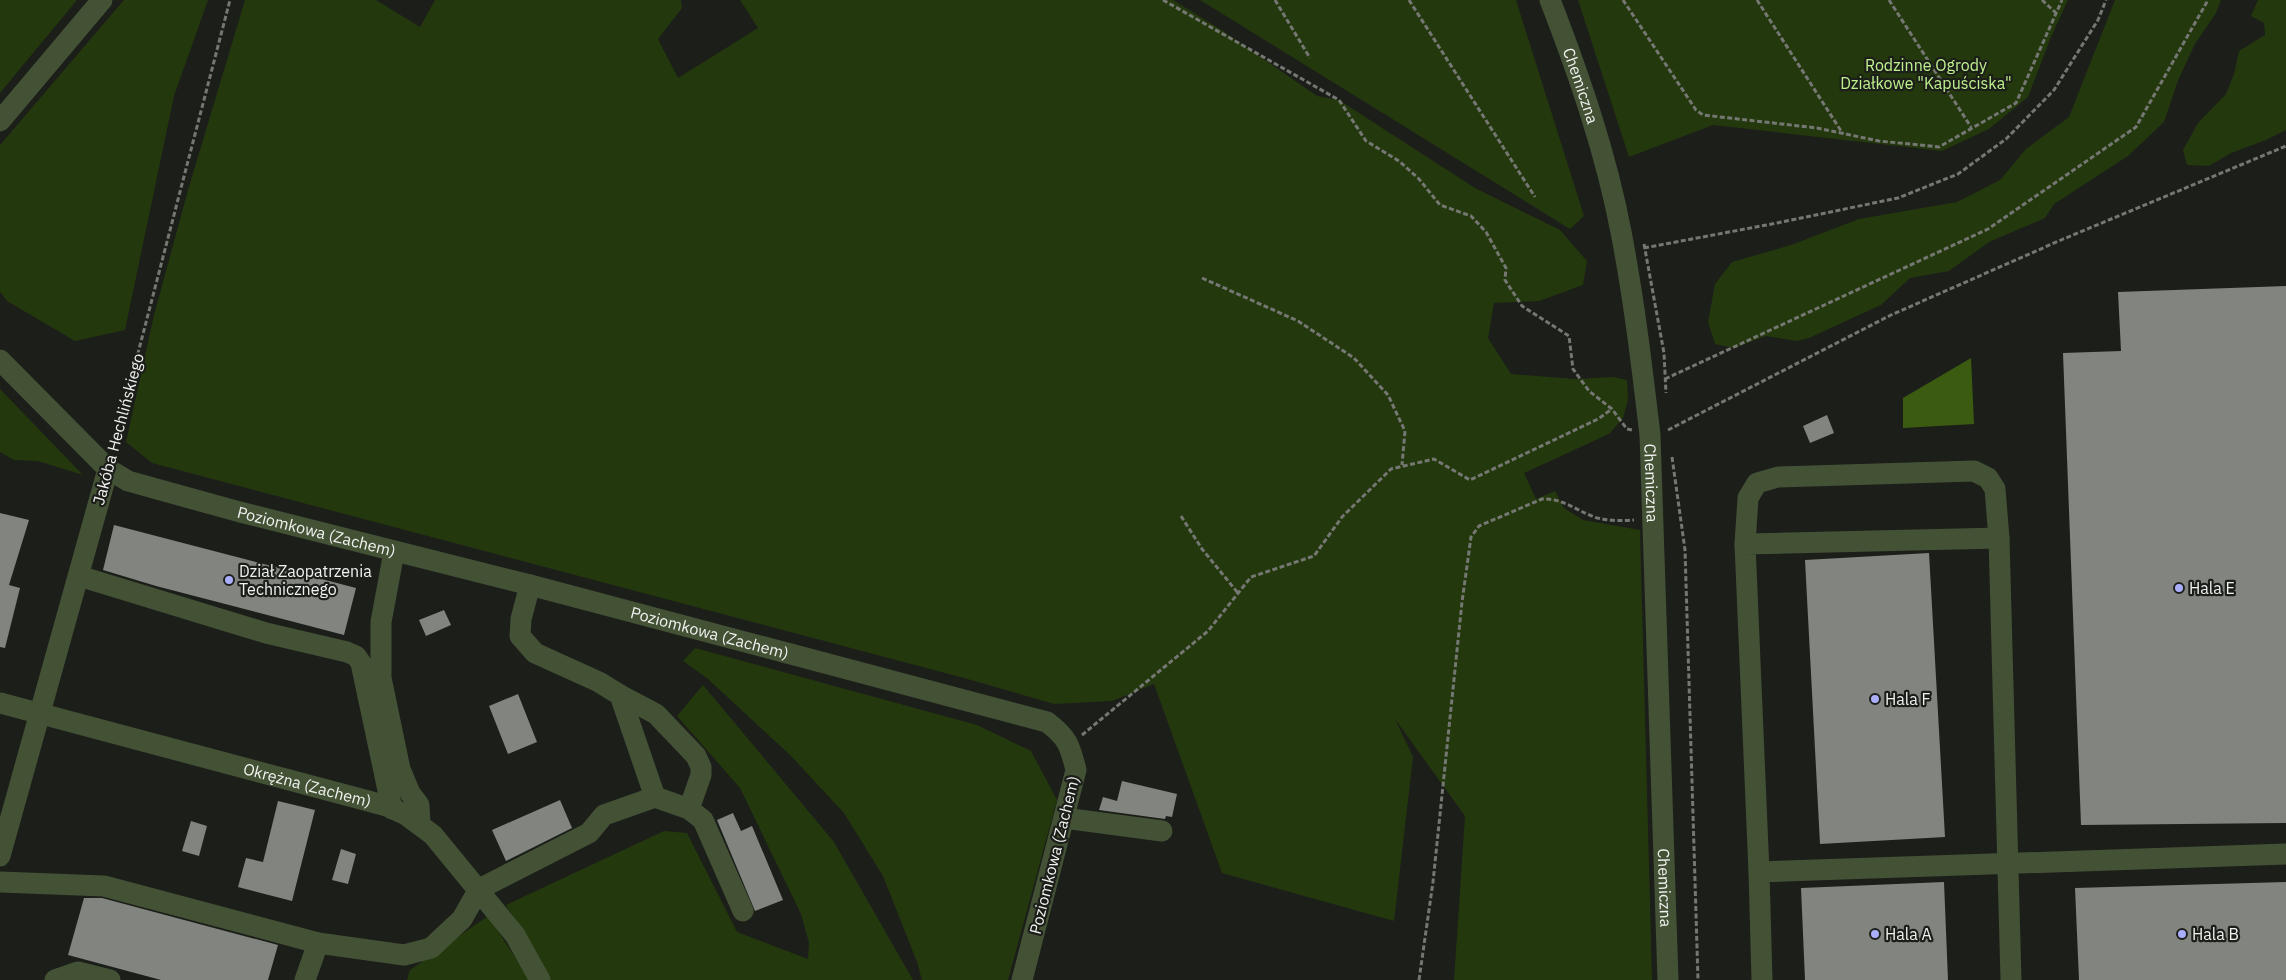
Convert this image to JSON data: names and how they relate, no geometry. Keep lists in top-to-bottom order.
{
  "streets": {
    "street": [
      "Chemiczna",
      "Jakóba Hechlińskiego",
      "Poziomkowa (Zachem)",
      "Okrężna (Zachem)"
    ]
  },
  "crossings": [
    ["Jakóba Hechlińskiego", "Poziomkowa (Zachem)"],
    ["Jakóba Hechlińskiego", "Okrężna (Zachem)"]
  ],
  "parks": ["Rodzinne Ogrody Działkowe \"Kapuściska\""],
  "places": [
    "Dział Zaopatrzenia Technicznego",
    "Hala E",
    "Hala F",
    "Hala A",
    "Hala B"
  ]
}
